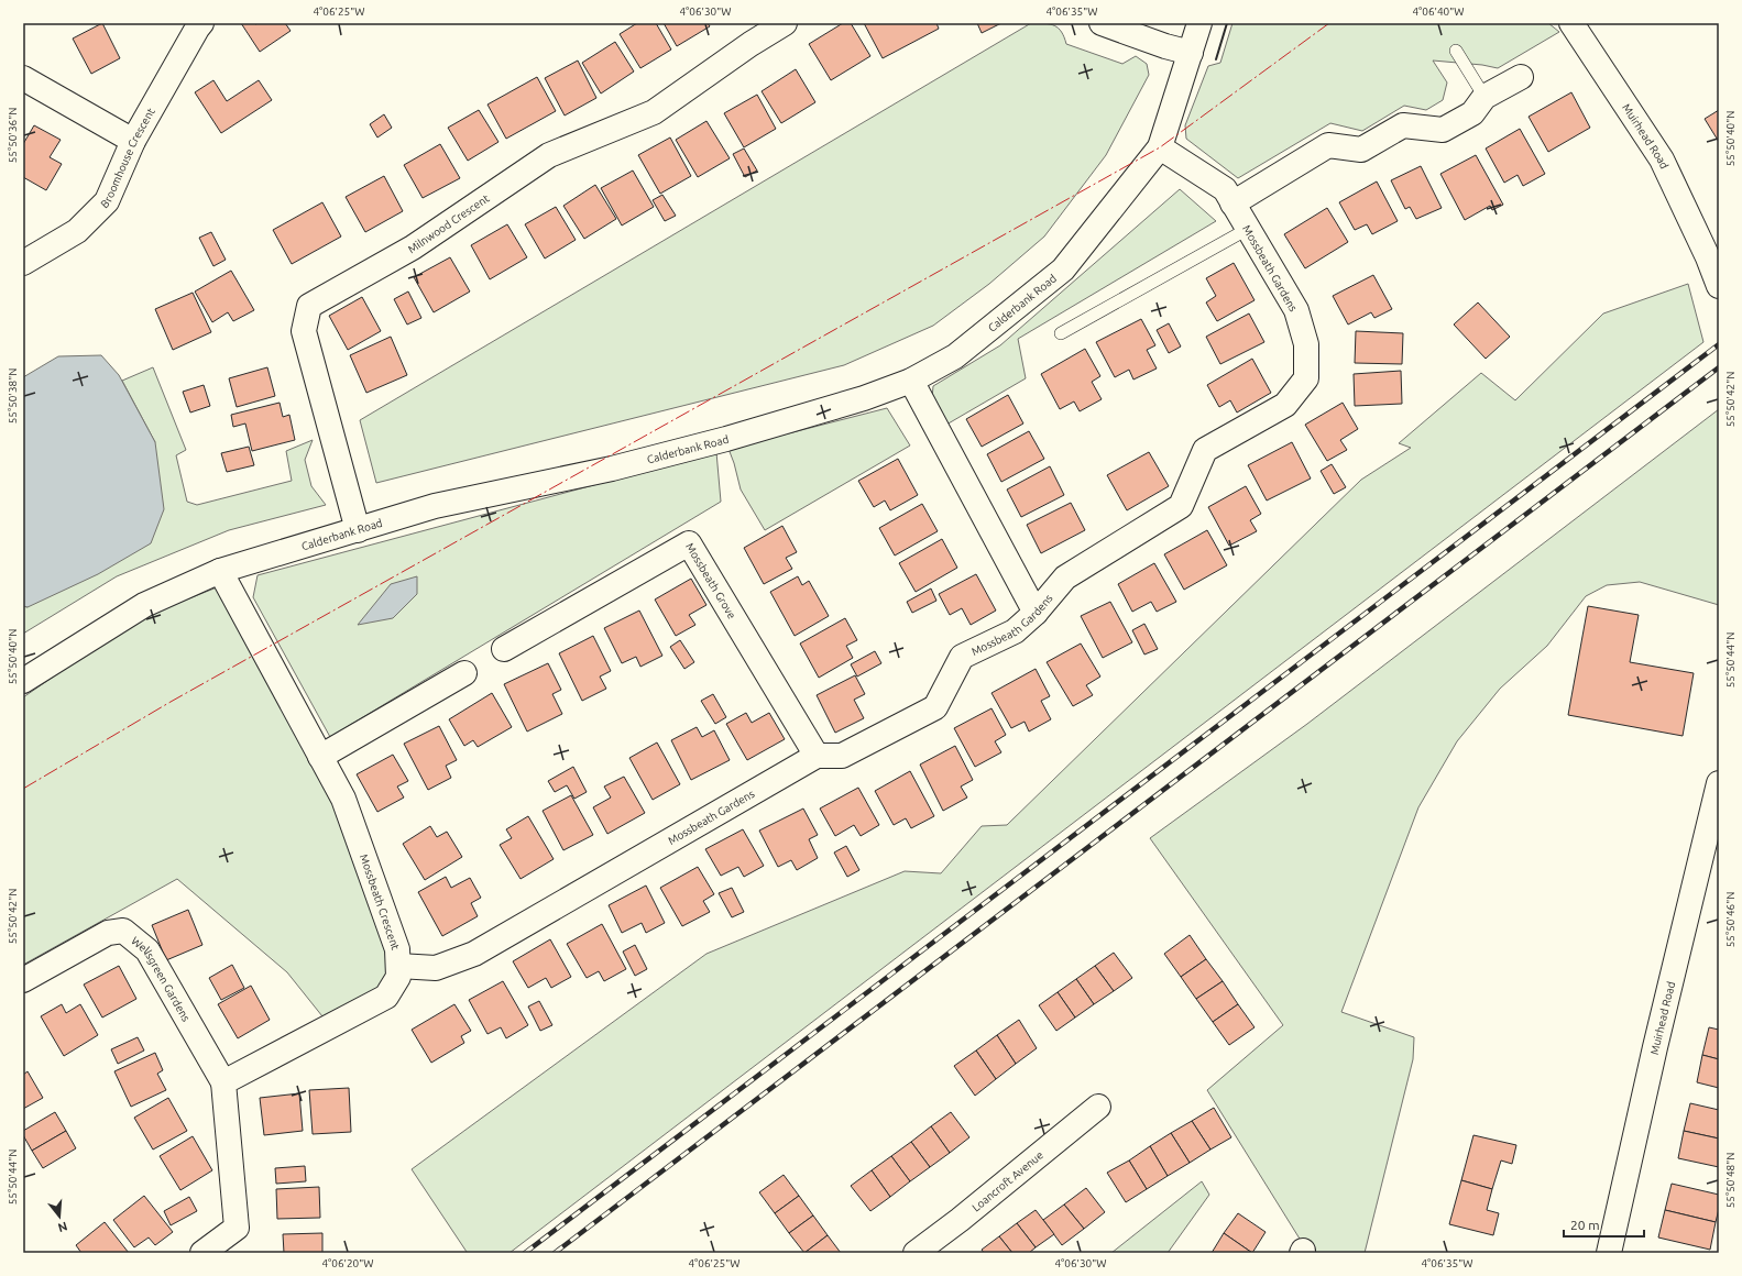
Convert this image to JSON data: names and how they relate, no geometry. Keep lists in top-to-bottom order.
{
  "streets": {
    "street": [
      "Muirhead Road",
      "Broomhouse Crescent",
      "Milnwood Crescent",
      "Mossbeath Gardens",
      "Calderbank Road",
      "Mossbeath Grove",
      "Mossbeath Crescent",
      "Wellsgreen Gardens",
      "Loancroft Avenue"
    ]
  },
  "crossings": [
    ["Milnwood Crescent", "Calderbank Road"],
    ["Mossbeath Gardens", "Calderbank Road"],
    ["Mossbeath Gardens", "Mossbeath Grove"],
    ["Mossbeath Gardens", "Mossbeath Crescent"],
    ["Calderbank Road", "Mossbeath Crescent"],
    ["Mossbeath Crescent", "Wellsgreen Gardens"]
  ],
  "scale_bar": "20 m",
  "north": "bottom",
  "coordinates": [
    "4°06'25\"W",
    "4°06'30\"W",
    "4°06'35\"W",
    "4°06'40\"W",
    "55°50'36\"N",
    "55°50'40\"N",
    "55°50'38\"N",
    "55°50'42\"N",
    "55°50'44\"N",
    "55°50'46\"N",
    "55°50'48\"N",
    "4°06'20\"W"
  ]
}
